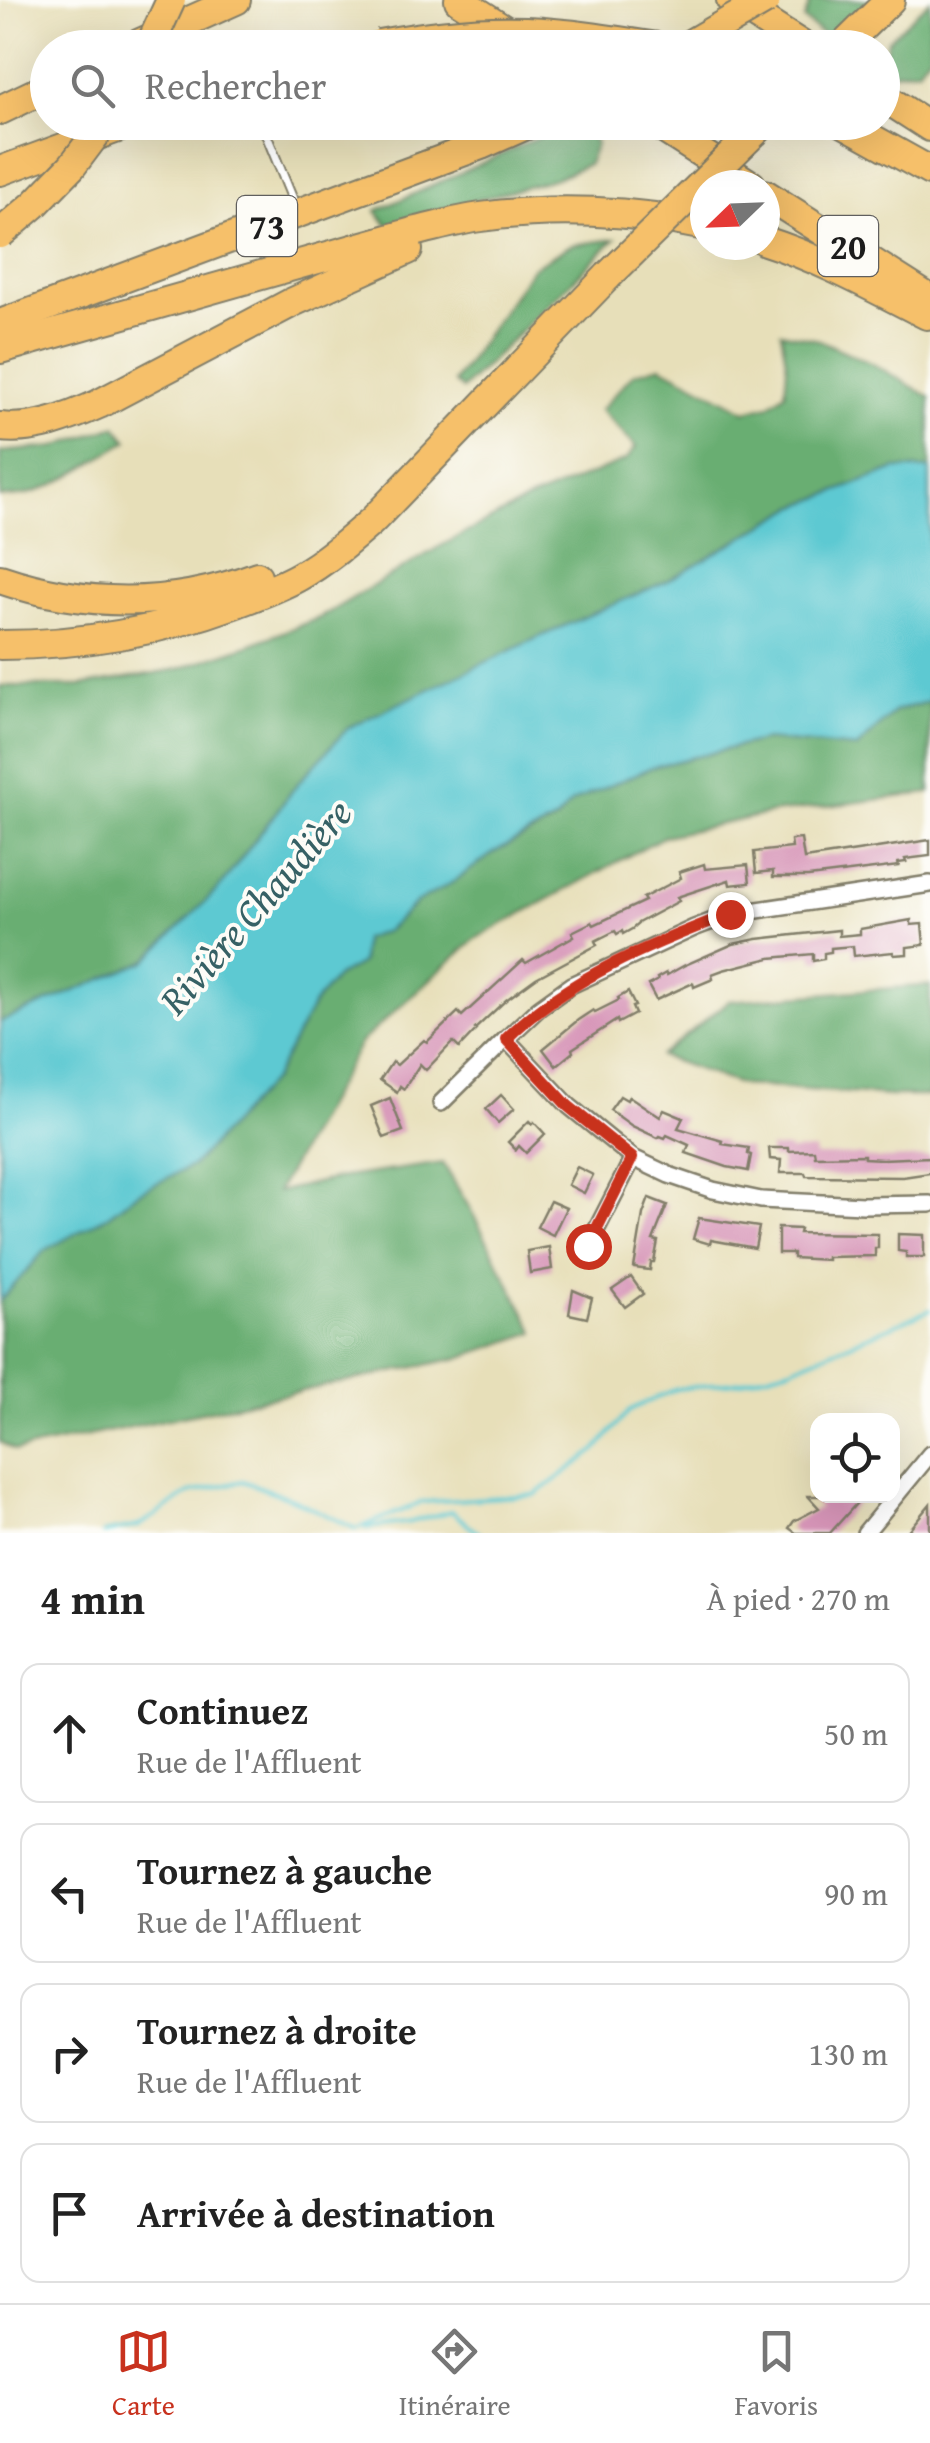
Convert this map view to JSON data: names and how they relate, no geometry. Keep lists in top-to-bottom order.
{
  "streets": {
    "highway": ["73", "20"]
  },
  "water": ["Rivière Chaudière"],
  "north": "bottom left",
  "page": {
    "search": "Rechercher",
    "heading": ["4 min", "À pied · 270 m"],
    "list": [
      ["Continuez", "Rue de l'Affluent", "50 m"],
      ["Tournez à gauche", "Rue de l'Affluent", "90 m"],
      ["Tournez à droite", "Rue de l'Affluent", "130 m"],
      "Arrivée à destination"
    ],
    "nav": ["Carte", "Itinéraire", "Favoris"]
  }
}
